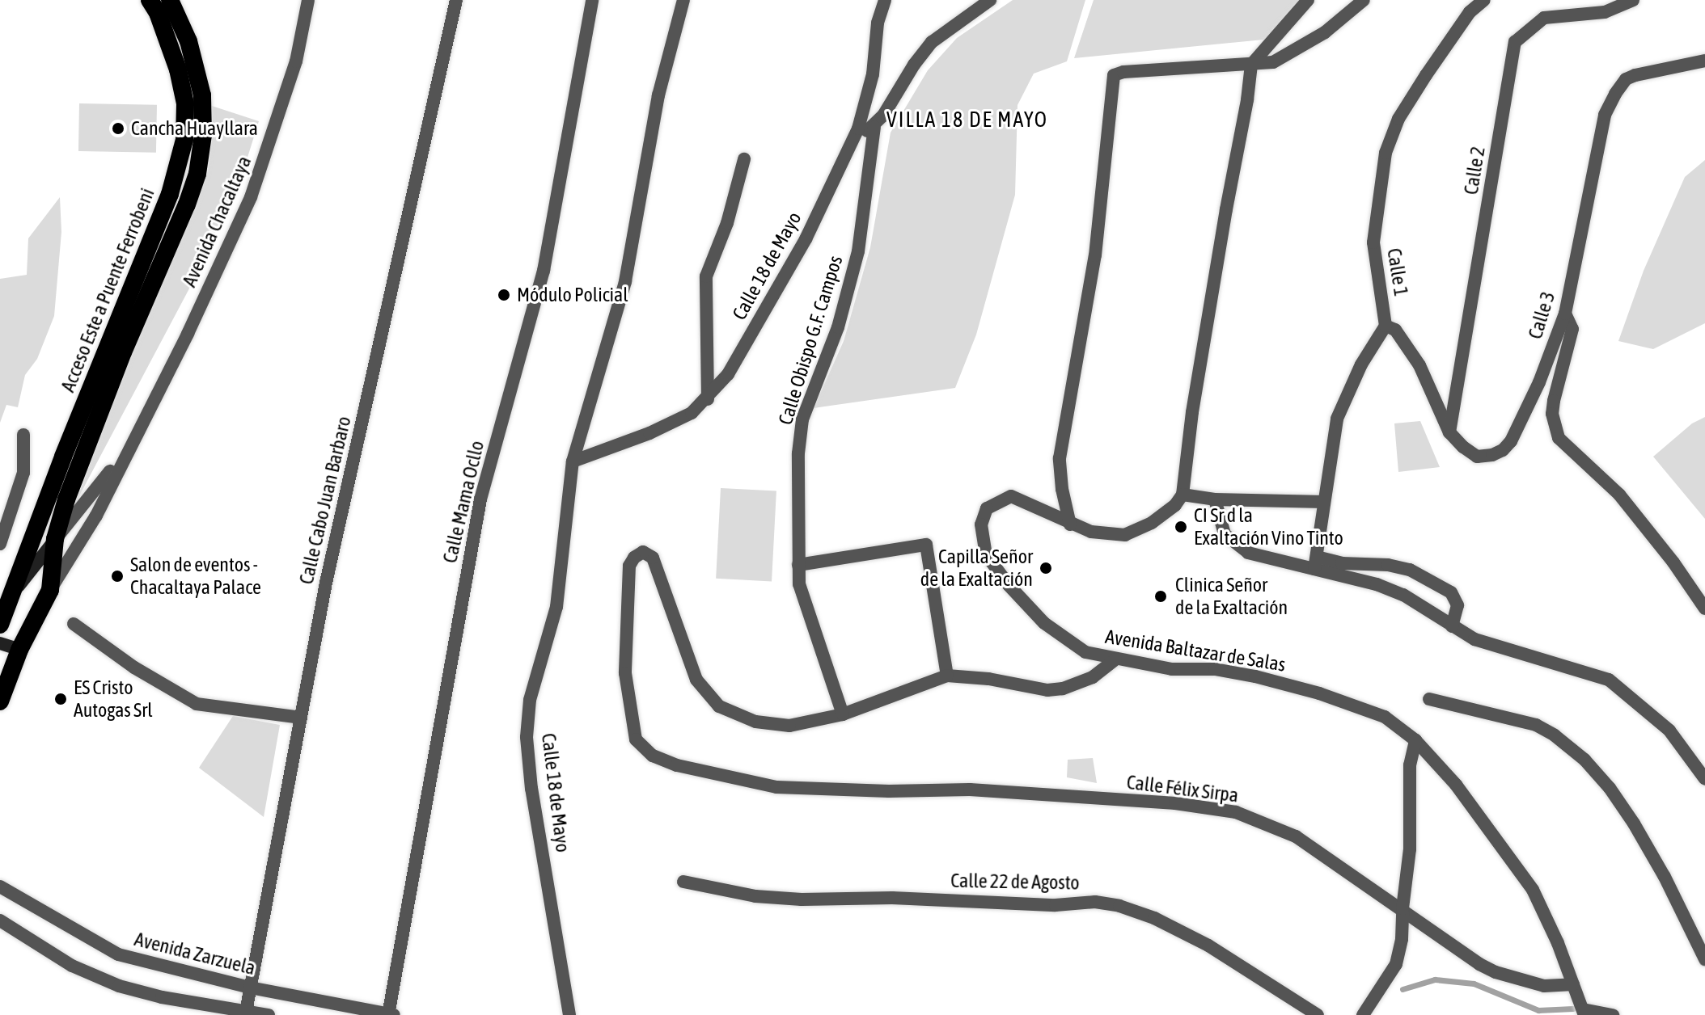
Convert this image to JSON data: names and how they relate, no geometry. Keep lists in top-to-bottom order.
{
  "streets": {
    "highway": ["Acceso Este a Puente Ferrobeni"],
    "main road": ["Avenida Chacaltaya"],
    "street": [
      "Calle 2",
      "Calle 18 de Mayo",
      "Calle 1",
      "Calle 3",
      "Calle Obispo G.F. Campos",
      "Calle Cabo Juan Barbaro",
      "Calle Mama Ocllo",
      "Avenida Baltazar de Salas",
      "Calle Félix Sirpa",
      "Calle 22 de Agosto",
      "Avenida Zarzuela"
    ]
  },
  "crossings": [
    ["Calle 2", "Calle 3"],
    ["Avenida Chacaltaya", "Acceso Este a Puente Ferrobeni"],
    ["Calle 1", "Calle 3"],
    ["Calle Obispo G.F. Campos", "Calle Félix Sirpa"],
    ["Calle Cabo Juan Barbaro", "Avenida Zarzuela"],
    ["Calle Mama Ocllo", "Avenida Zarzuela"],
    ["Avenida Baltazar de Salas", "Calle Félix Sirpa"]
  ],
  "districts": ["VILLA 18 DE MAYO"],
  "places": [
    "Cancha Huayllara",
    "Módulo Policial",
    "CI Sr d la Exaltación Vino Tinto",
    "Capilla Señor de la Exaltación",
    "Salon de eventos - Chacaltaya Palace",
    "Clinica Señor de la Exaltación",
    "ES Cristo Autogas Srl"
  ]
}
